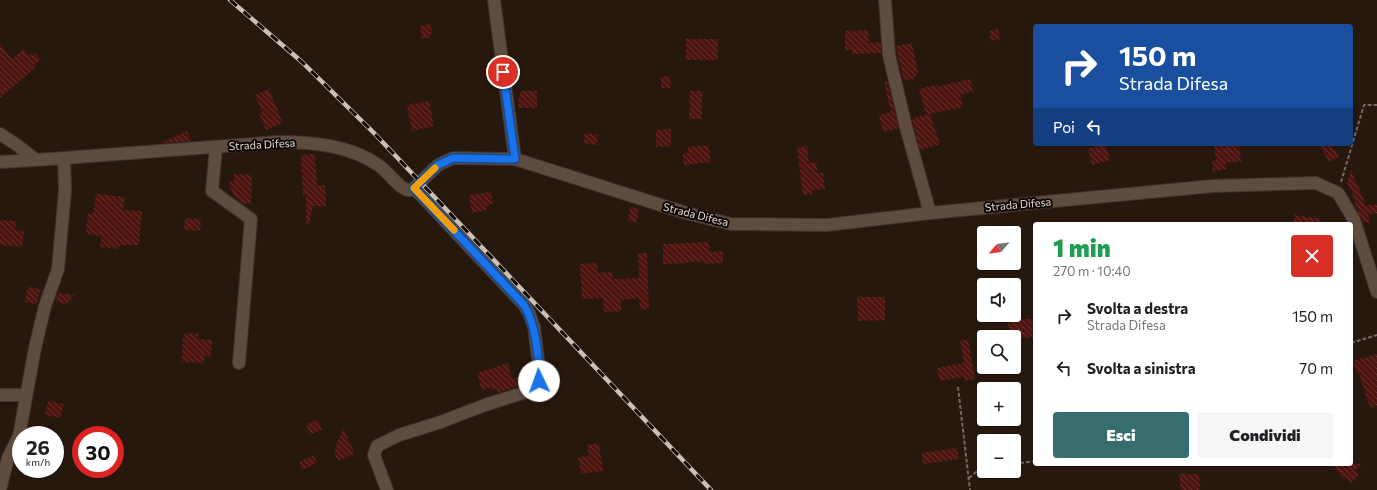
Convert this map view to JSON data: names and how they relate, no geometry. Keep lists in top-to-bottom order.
{
  "streets": {
    "street": ["Strada Difesa"]
  },
  "north": "bottom left",
  "page": {
    "turn": ["150 m", "Strada Difesa"],
    "then": "Poi",
    "heading": ["1 min", "270 m · 10:40"],
    "map_buttons": ["+", "−"],
    "list": [
      {
        "name": "Svolta a destra",
        "note": "Strada Difesa",
        "value": "150 m"
      },
      {
        "name": "Svolta a sinistra",
        "value": "70 m"
      }
    ],
    "buttons": ["Esci", "Condividi"],
    "speed": "26 km/h",
    "limit": "30"
  }
}
